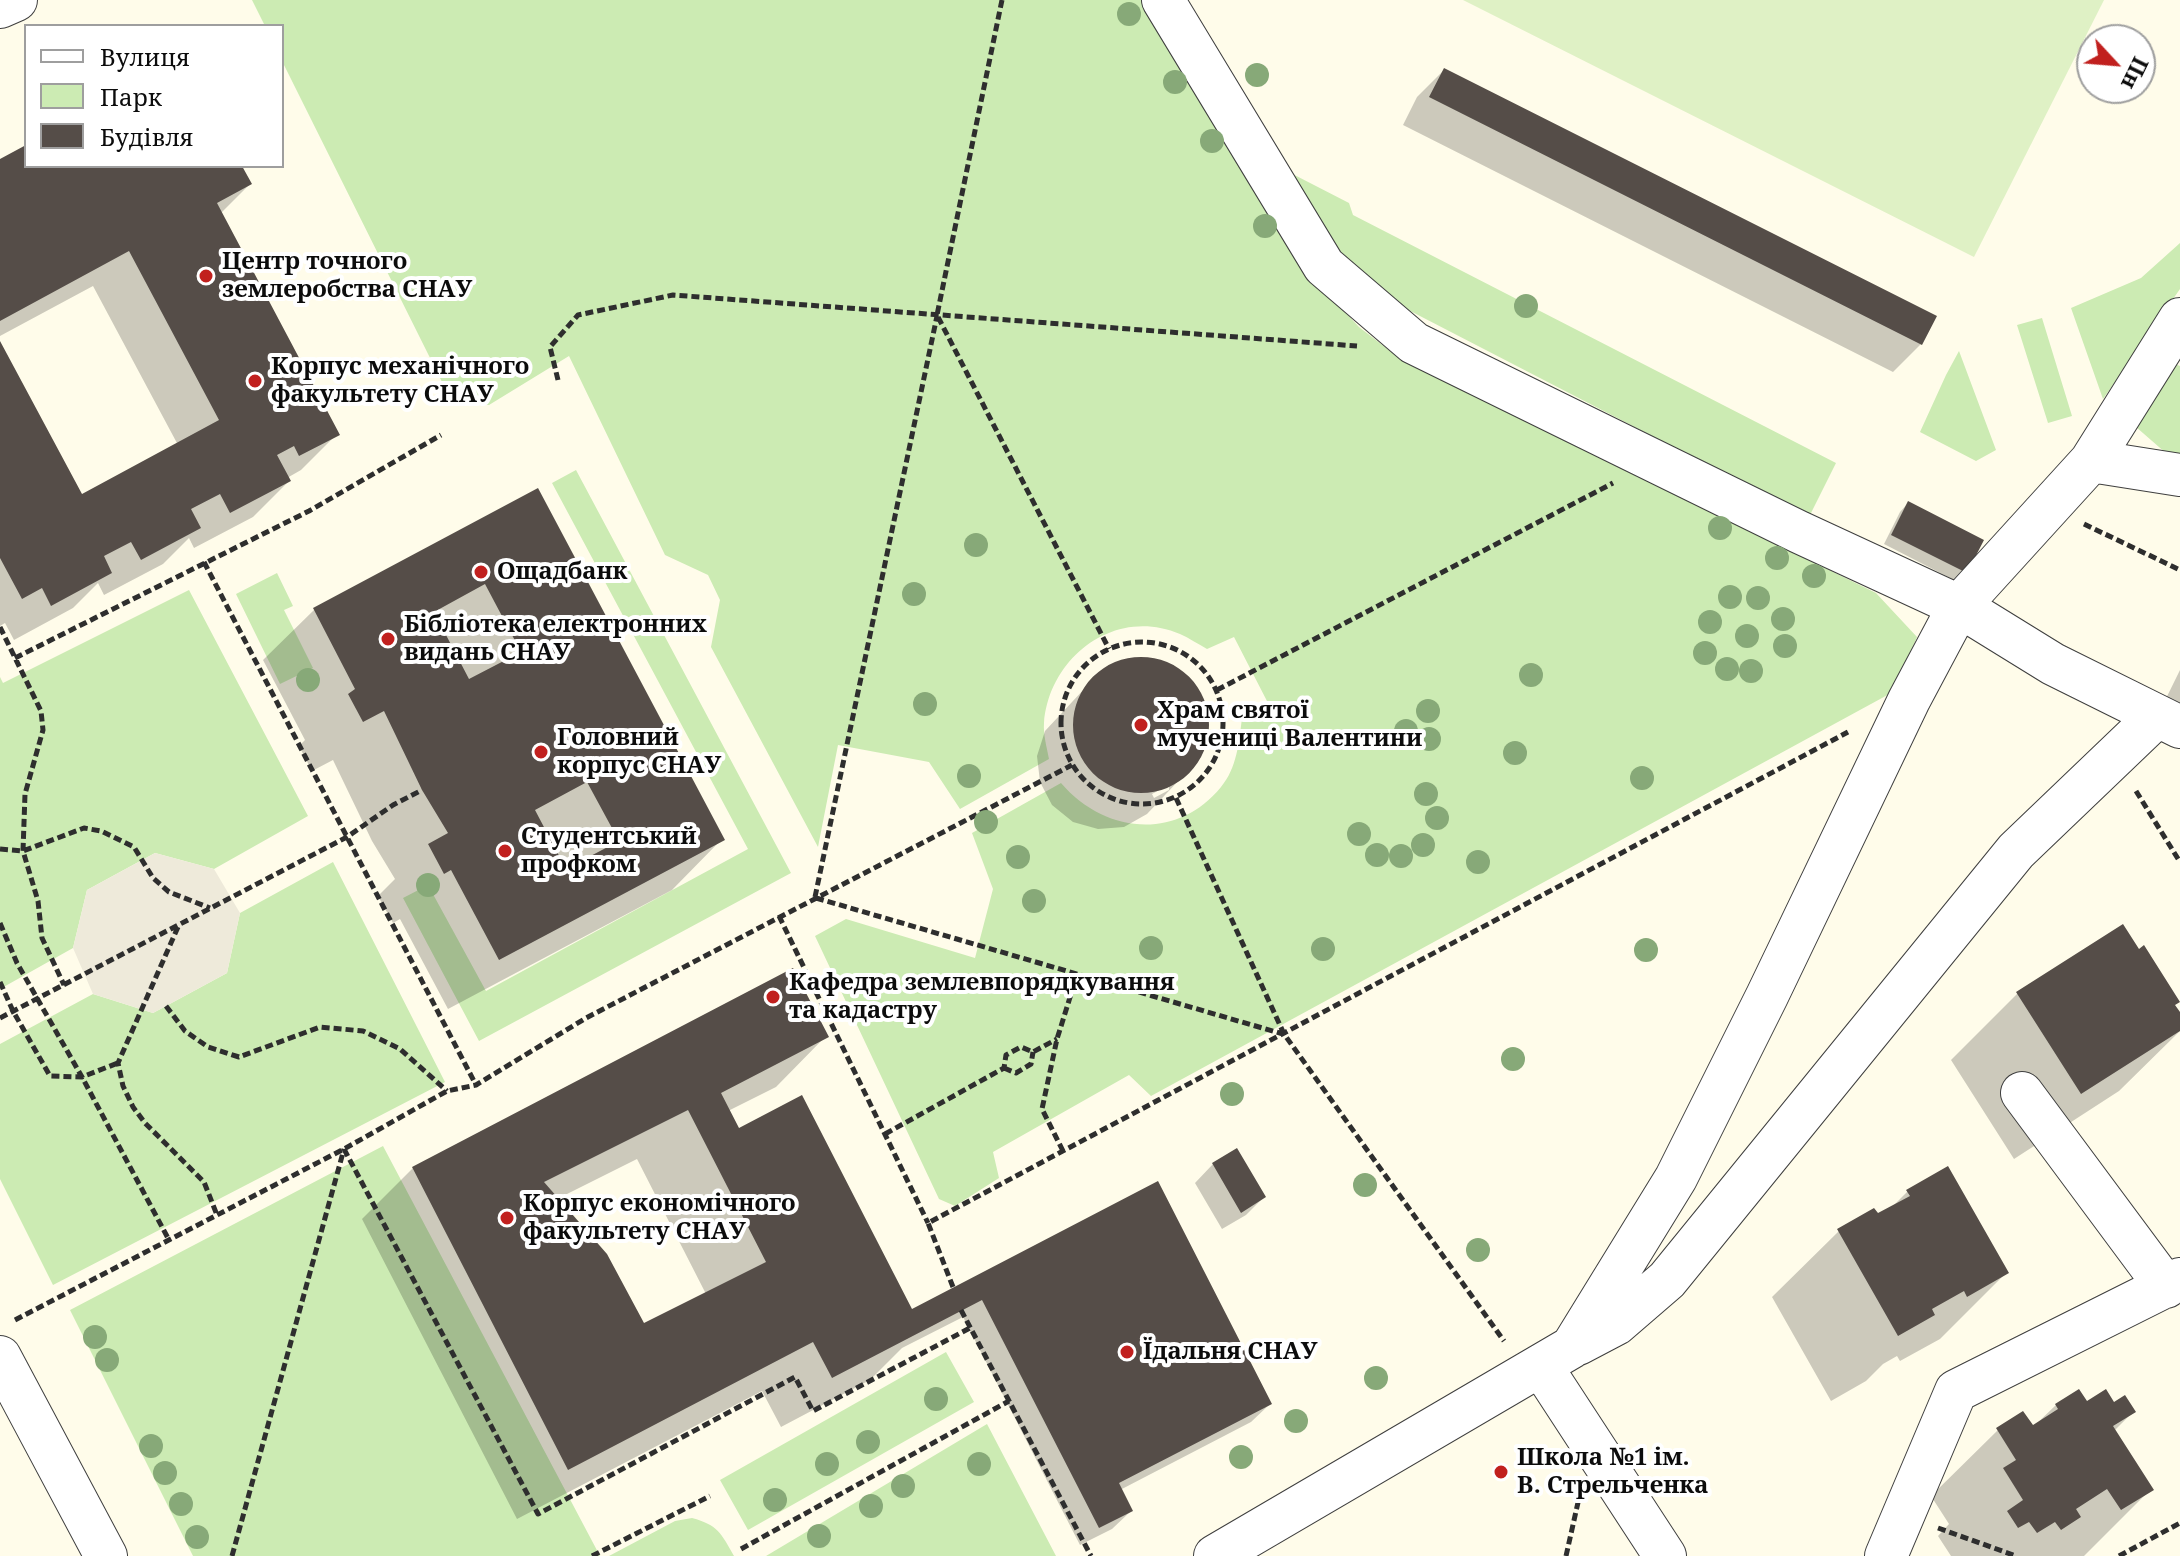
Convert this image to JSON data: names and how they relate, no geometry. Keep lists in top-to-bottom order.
{
  "places": [
    "Центр точного землеробства СНАУ",
    "Корпус механічного факультету СНАУ",
    "Ощадбанк",
    "Бібліотека електронних видань СНАУ",
    "Храм святої мучениці Валентини",
    "Головний корпус СНАУ",
    "Студентський профком",
    "Кафедра землевпорядкування та кадастру",
    "Корпус економічного факультету СНАУ",
    "Їдальня СНАУ",
    "Школа №1 ім. В. Стрельченка"
  ],
  "legend": ["Вулиця", "Парк", "Будівля"],
  "north": "bottom right"
}
